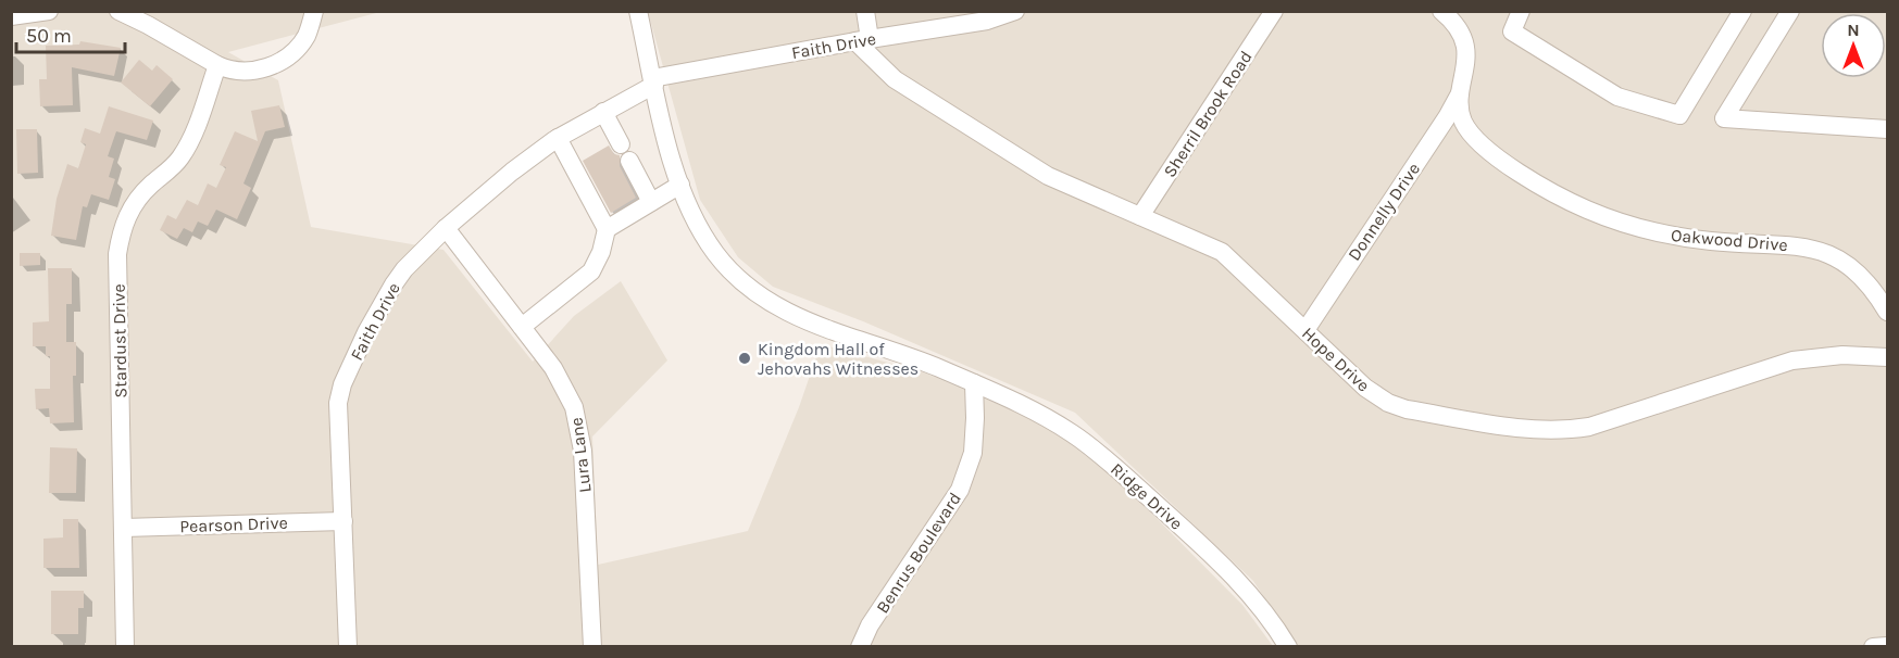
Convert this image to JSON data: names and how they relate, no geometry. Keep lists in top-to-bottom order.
{
  "streets": {
    "street": [
      "Faith Drive",
      "Sherril Brook Road",
      "Donnelly Drive",
      "Oakwood Drive",
      "Stardust Drive",
      "Hope Drive",
      "Lura Lane",
      "Ridge Drive",
      "Pearson Drive",
      "Benrus Boulevard"
    ]
  },
  "crossings": [
    ["Faith Drive", "Hope Drive"],
    ["Faith Drive", "Lura Lane"],
    ["Faith Drive", "Pearson Drive"],
    ["Sherril Brook Road", "Hope Drive"],
    ["Donnelly Drive", "Oakwood Drive"],
    ["Donnelly Drive", "Hope Drive"],
    ["Stardust Drive", "Pearson Drive"],
    ["Ridge Drive", "Benrus Boulevard"]
  ],
  "places": ["Kingdom Hall of Jehovahs Witnesses"],
  "scale_bar": "50 m",
  "north": "top"
}
